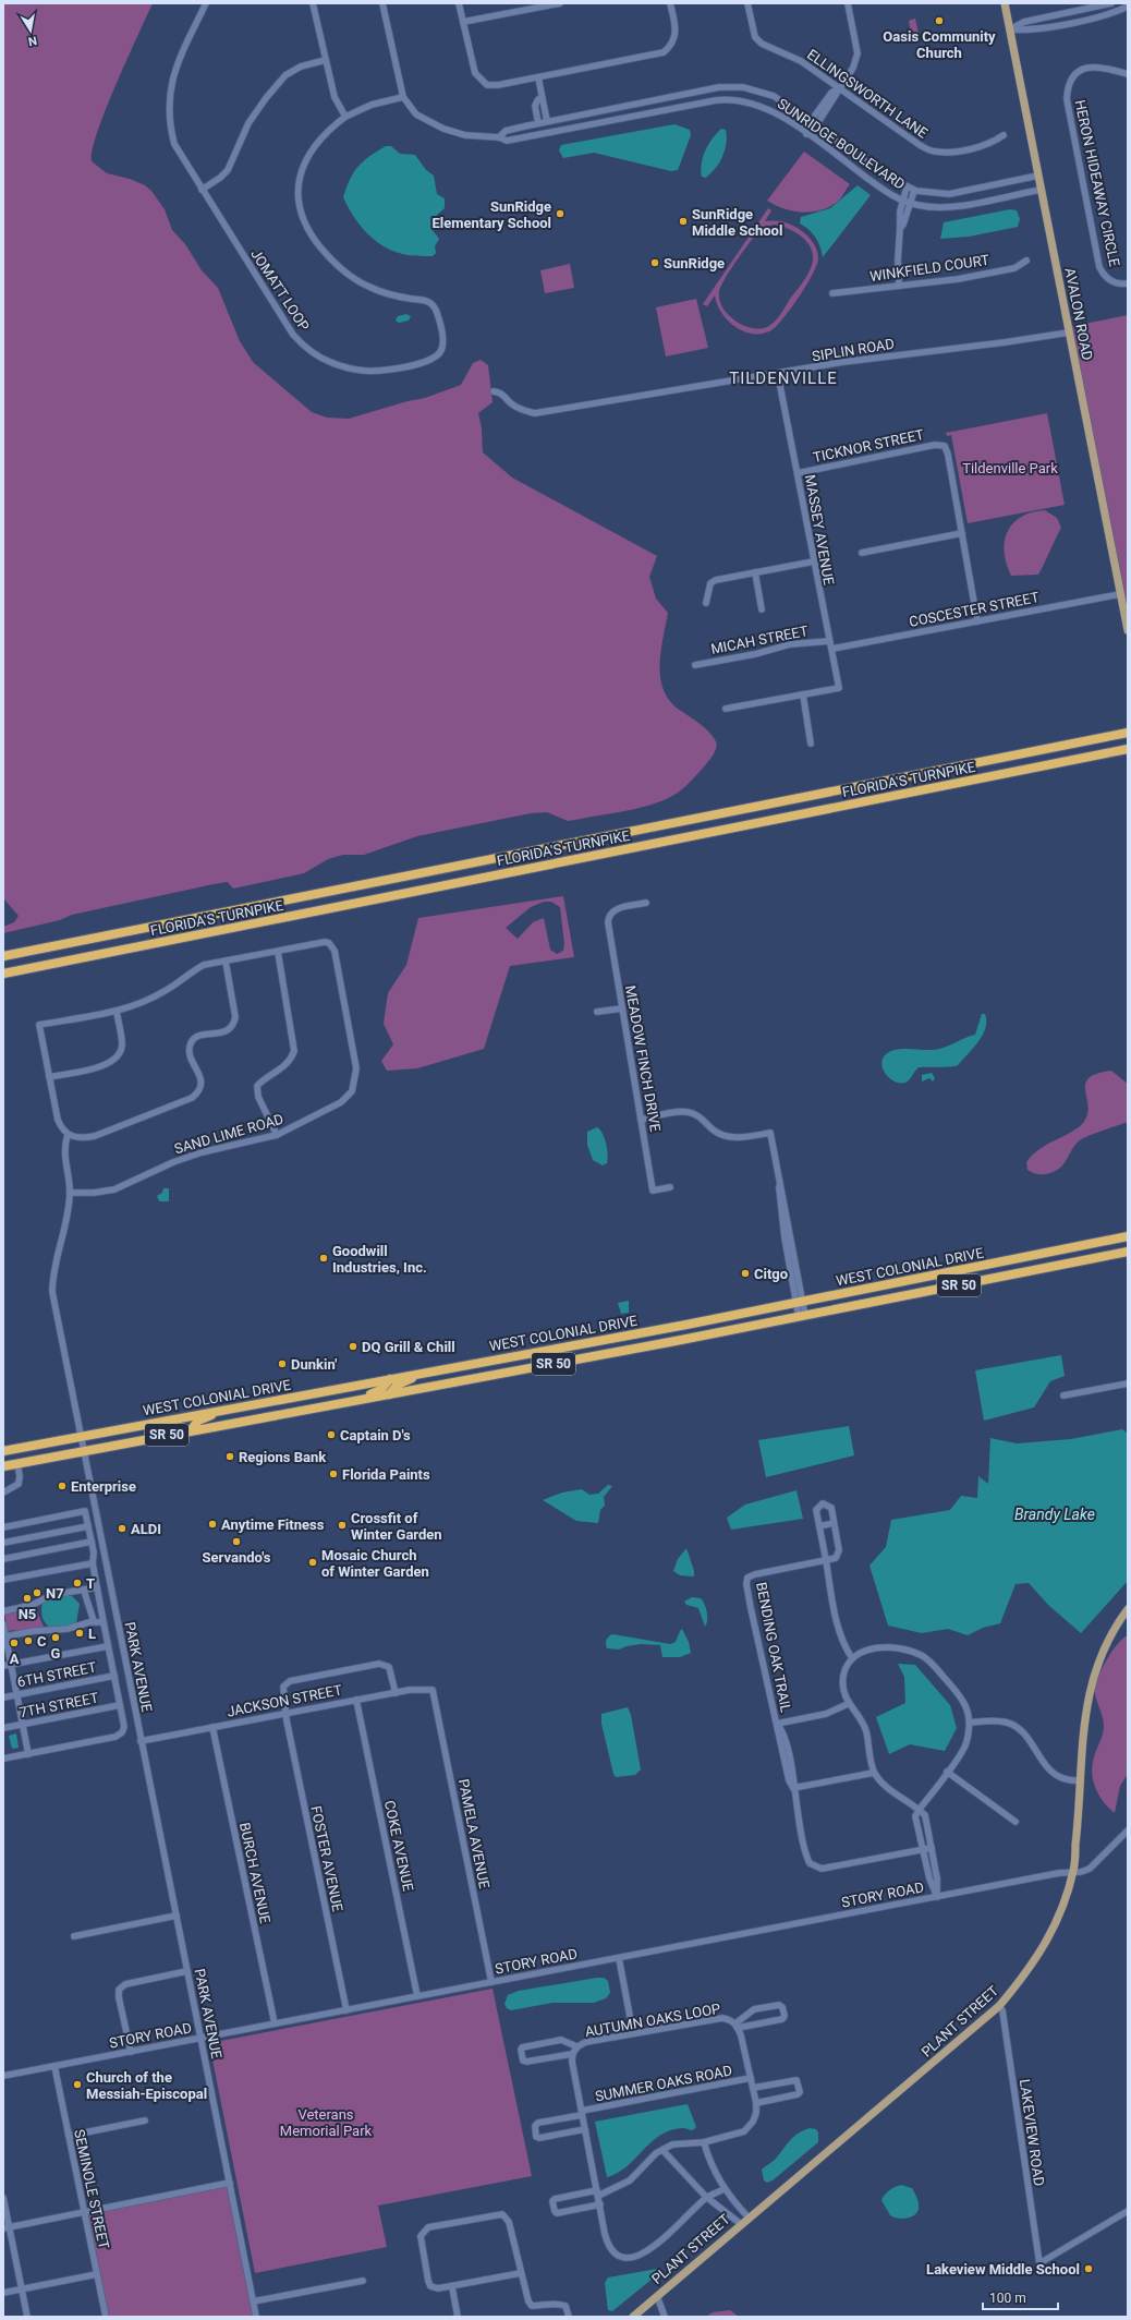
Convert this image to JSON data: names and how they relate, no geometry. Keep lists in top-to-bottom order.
{
  "streets": {
    "highway": ["FLORIDA'S TURNPIKE", "WEST COLONIAL DRIVE", "SR 50"],
    "main road": ["AVALON ROAD", "PLANT STREET"],
    "street": [
      "ELLINGSWORTH LANE",
      "SUNRIDGE BOULEVARD",
      "HERON HIDEAWAY CIRCLE",
      "WINKFIELD COURT",
      "JOMATT LOOP",
      "SIPLIN ROAD",
      "TICKNOR STREET",
      "MASSEY AVENUE",
      "COSCESTER STREET",
      "MICAH STREET",
      "MEADOW FINCH DRIVE",
      "SAND LIME ROAD",
      "BENDING OAK TRAIL",
      "PARK AVENUE",
      "6TH STREET",
      "JACKSON STREET",
      "7TH STREET",
      "PAMELA AVENUE",
      "COKE AVENUE",
      "FOSTER AVENUE",
      "BURCH AVENUE",
      "STORY ROAD",
      "AUTUMN OAKS LOOP",
      "SUMMER OAKS ROAD",
      "LAKEVIEW ROAD",
      "SEMINOLE STREET"
    ]
  },
  "crossings": [
    ["SUNRIDGE BOULEVARD", "JOMATT LOOP"],
    ["SUNRIDGE BOULEVARD", "AVALON ROAD"],
    ["AVALON ROAD", "SIPLIN ROAD"],
    ["AVALON ROAD", "COSCESTER STREET"],
    ["SIPLIN ROAD", "MASSEY AVENUE"],
    ["TICKNOR STREET", "MASSEY AVENUE"],
    ["MASSEY AVENUE", "COSCESTER STREET"],
    ["MASSEY AVENUE", "MICAH STREET"],
    ["SAND LIME ROAD", "PARK AVENUE"],
    ["WEST COLONIAL DRIVE", "PARK AVENUE"],
    ["PARK AVENUE", "JACKSON STREET"],
    ["PARK AVENUE", "STORY ROAD"],
    ["JACKSON STREET", "PAMELA AVENUE"],
    ["JACKSON STREET", "COKE AVENUE"],
    ["JACKSON STREET", "FOSTER AVENUE"],
    ["JACKSON STREET", "BURCH AVENUE"],
    ["PAMELA AVENUE", "STORY ROAD"],
    ["COKE AVENUE", "STORY ROAD"],
    ["FOSTER AVENUE", "STORY ROAD"],
    ["BURCH AVENUE", "STORY ROAD"],
    ["STORY ROAD", "PLANT STREET"],
    ["STORY ROAD", "SEMINOLE STREET"],
    ["AUTUMN OAKS LOOP", "SUMMER OAKS ROAD"],
    ["PLANT STREET", "LAKEVIEW ROAD"]
  ],
  "districts": ["TILDENVILLE"],
  "water": ["Brandy Lake"],
  "parks": ["Tildenville Park", "Veterans Memorial Park"],
  "places": [
    "Oasis Community Church",
    "SunRidge Elementary School",
    "SunRidge Middle School",
    "SunRidge",
    "Goodwill Industries, Inc.",
    "Citgo",
    "DQ Grill & Chill",
    "Dunkin'",
    "Captain D's",
    "Regions Bank",
    "Florida Paints",
    "Enterprise",
    "Anytime Fitness",
    "Crossfit of Winter Garden",
    "ALDI",
    "Servando's",
    "Mosaic Church of Winter Garden",
    "T",
    "N7",
    "N5",
    "L",
    "G",
    "C",
    "A",
    "Church of the Messiah-Episcopal",
    "Lakeview Middle School"
  ],
  "scale_bar": "100 m",
  "north": "bottom"
}
